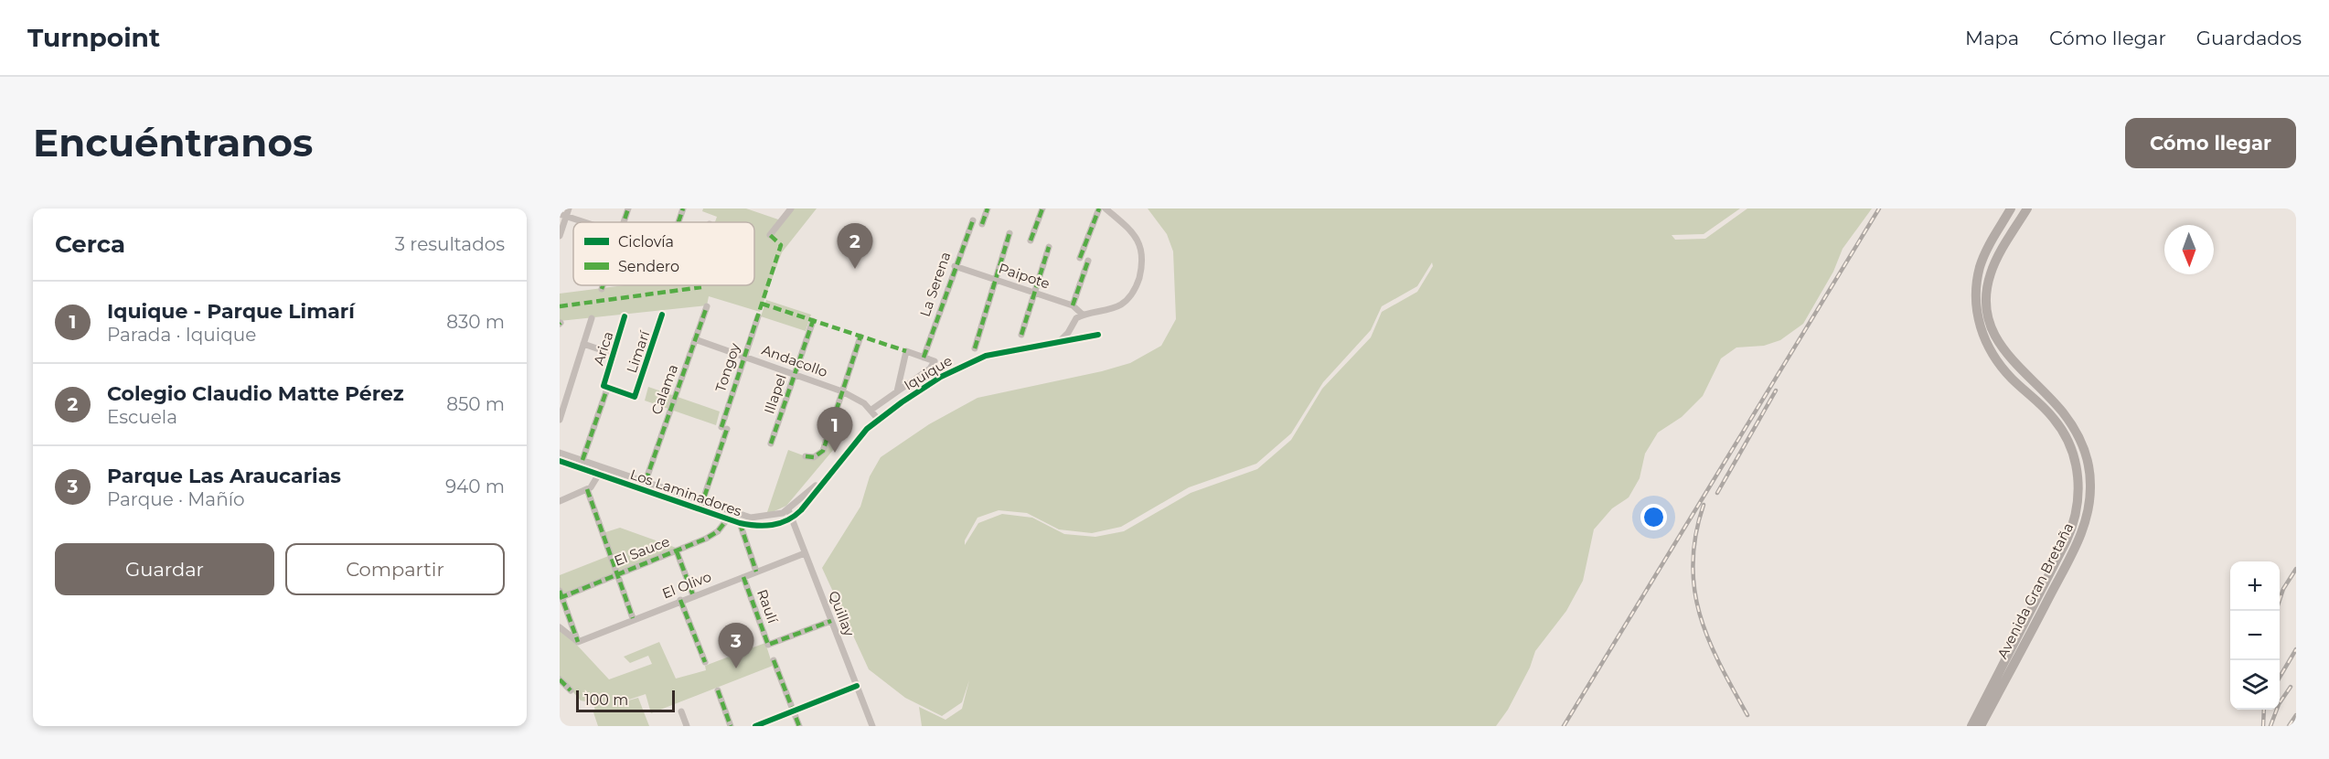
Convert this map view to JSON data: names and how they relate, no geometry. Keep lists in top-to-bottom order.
{
  "streets": {
    "main road": ["Avenida Gran Bretaña"],
    "street": [
      "Paipote",
      "La Serena",
      "Arica",
      "Limarí",
      "Andacollo",
      "Tongoy",
      "Iquique",
      "Calama",
      "Illapel",
      "Los Laminadores",
      "El Sauce",
      "El Olivo",
      "Raulí",
      "Quillay"
    ]
  },
  "crossings": [
    ["Paipote", "La Serena"],
    ["Arica", "Limarí"],
    ["Arica", "Los Laminadores"],
    ["Andacollo", "Tongoy"],
    ["Andacollo", "Iquique"],
    ["Andacollo", "Calama"],
    ["Andacollo", "Illapel"],
    ["Tongoy", "Los Laminadores"],
    ["Iquique", "Los Laminadores"],
    ["Calama", "Los Laminadores"],
    ["Los Laminadores", "El Sauce"],
    ["Los Laminadores", "Raulí"],
    ["Los Laminadores", "Quillay"],
    ["El Olivo", "Raulí"],
    ["El Olivo", "Quillay"],
    ["Raulí", "Quillay"]
  ],
  "legend": ["Ciclovía", "Sendero"],
  "scale_bar": "100 m",
  "north": "bottom",
  "page": {
    "header": "Turnpoint",
    "nav": ["Mapa", "Cómo llegar", "Guardados"],
    "buttons": [
      "Cómo llegar",
      ["Guardar", "Compartir"]
    ],
    "title": "Encuéntranos",
    "heading": ["Cerca", "3 resultados"],
    "pins": ["2", "1", "3"],
    "list": [
      {
        "mark": "1",
        "name": "Iquique - Parque Limarí",
        "note": "Parada · Iquique",
        "value": "830 m"
      },
      {
        "mark": "2",
        "name": "Colegio Claudio Matte Pérez",
        "note": "Escuela",
        "value": "850 m"
      },
      {
        "mark": "3",
        "name": "Parque Las Araucarias",
        "note": "Parque · Mañío",
        "value": "940 m"
      }
    ],
    "map_buttons": ["+", "−"],
    "scale": "100 m"
  }
}
